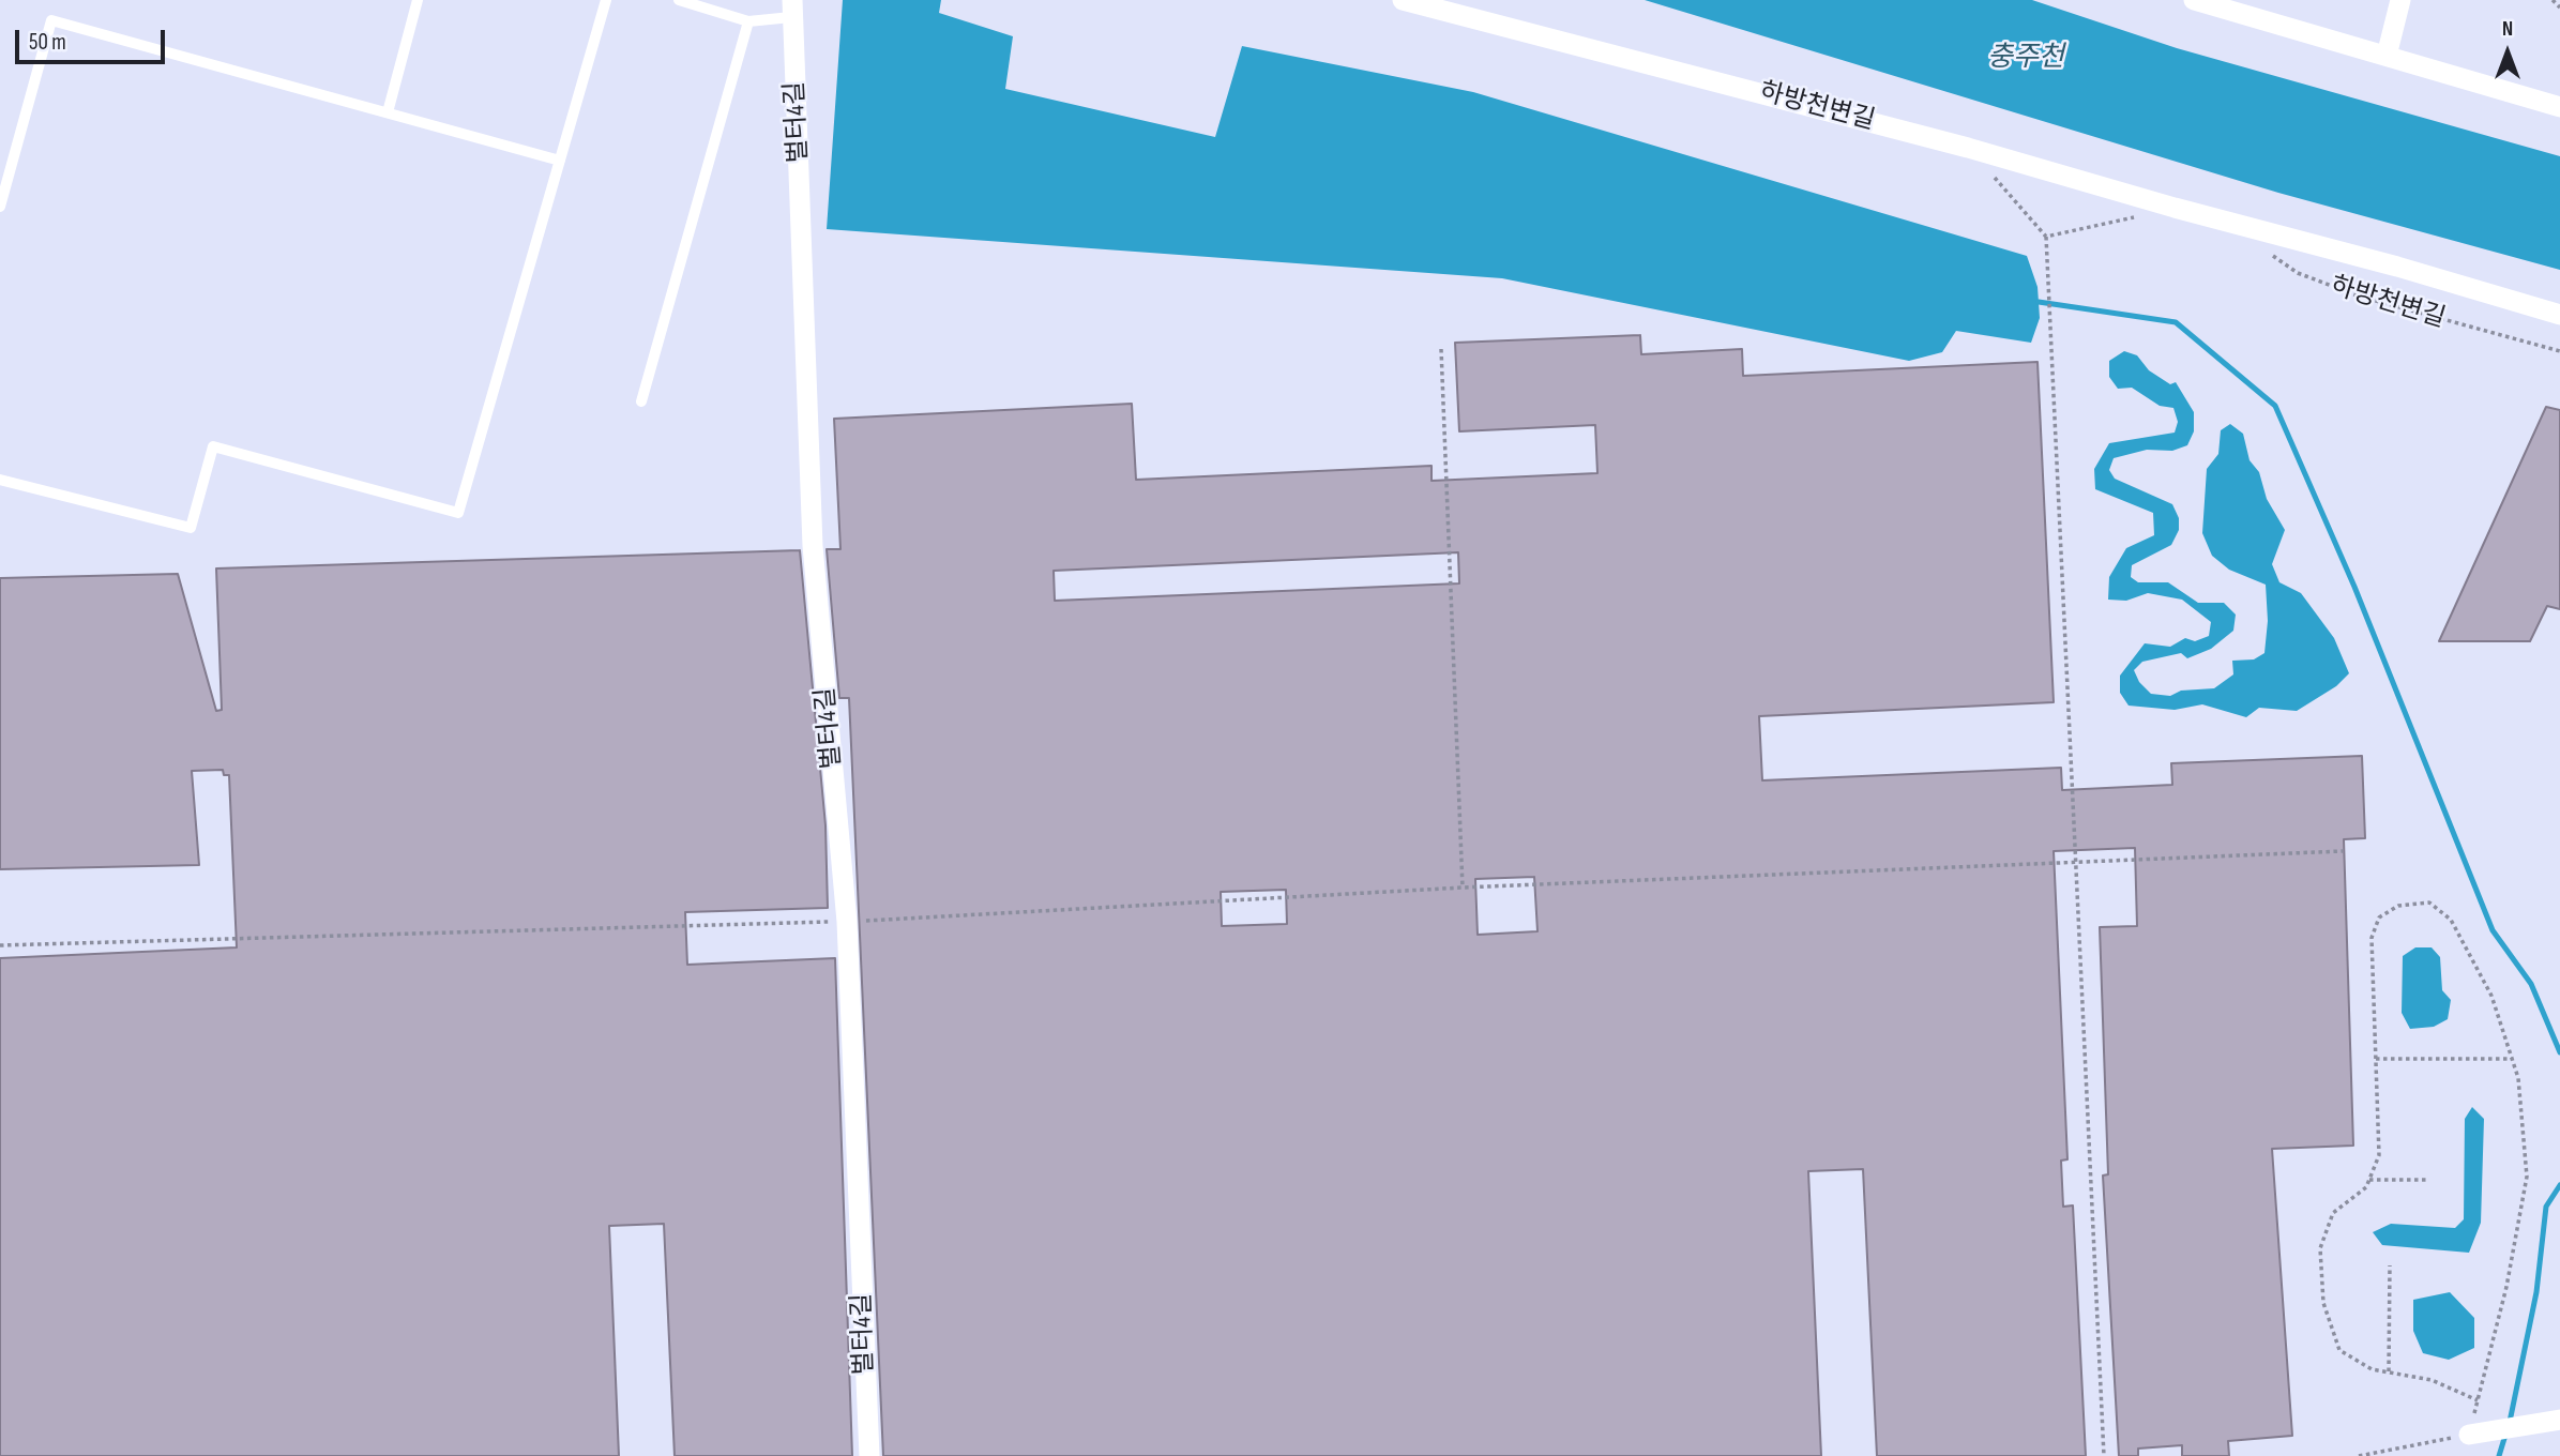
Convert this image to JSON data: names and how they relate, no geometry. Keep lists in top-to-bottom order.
{
  "streets": {
    "street": ["하방천변길", "벌터4길"]
  },
  "water": ["충주천"],
  "scale_bar": "50 m",
  "north": "top"
}
